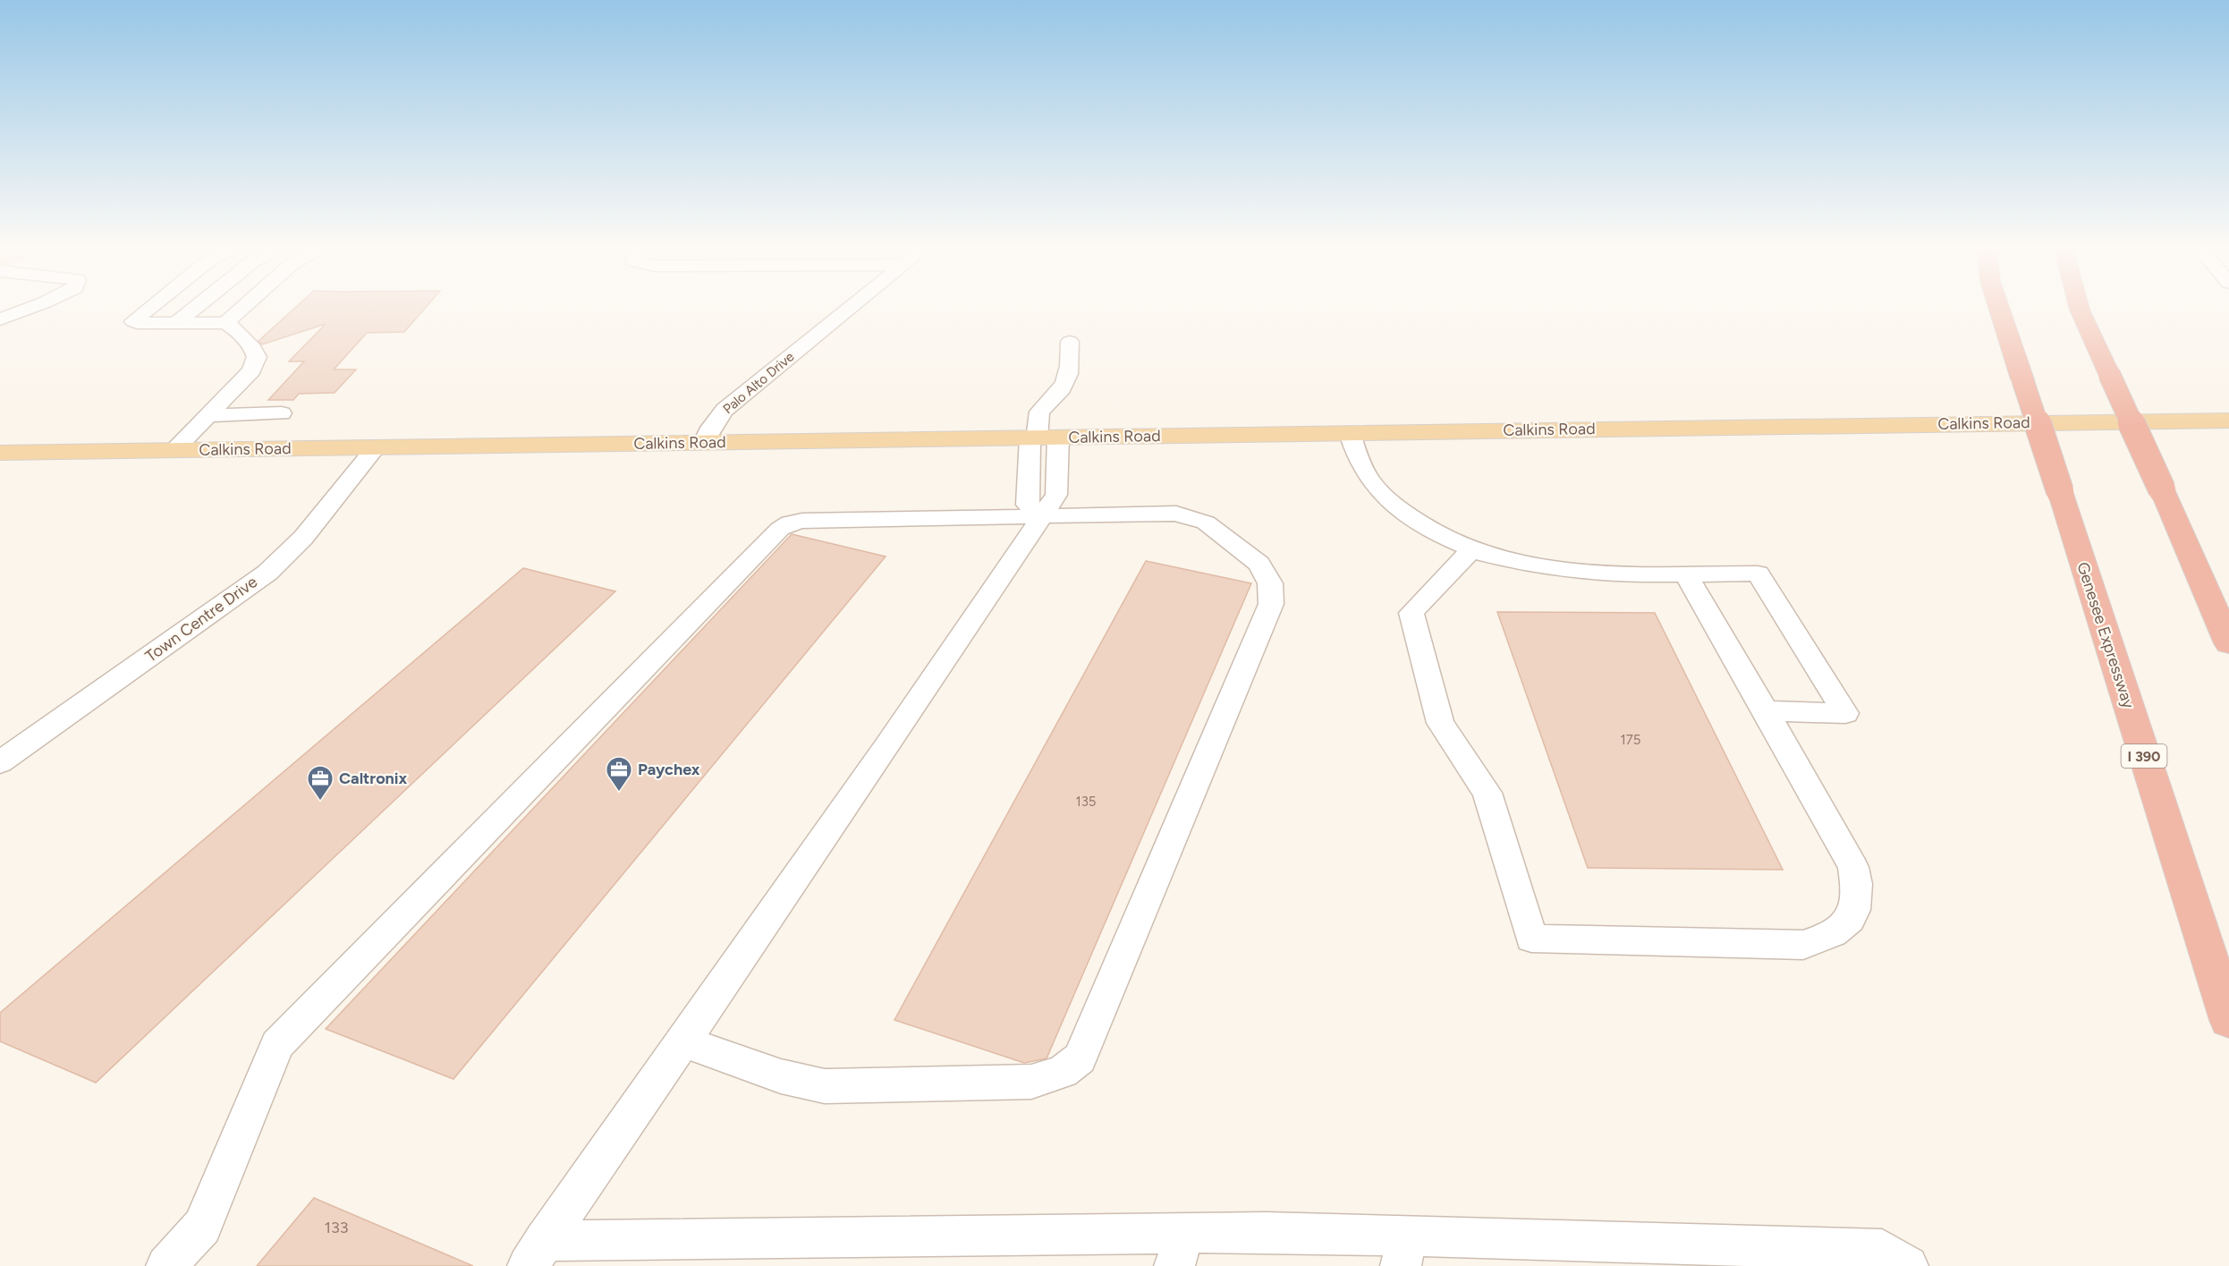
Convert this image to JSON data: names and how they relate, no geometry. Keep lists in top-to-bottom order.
{
  "streets": {
    "highway": ["Genesee Expressway", "I 390"],
    "main road": ["Calkins Road"],
    "street": ["Palo Alto Drive", "Town Centre Drive"]
  },
  "crossings": [
    ["Palo Alto Drive", "Calkins Road"],
    ["Calkins Road", "Town Centre Drive"]
  ],
  "places": {
    "office": ["Paychex", "Caltronix"]
  },
  "house_numbers": ["175", "135", "133"]
}
